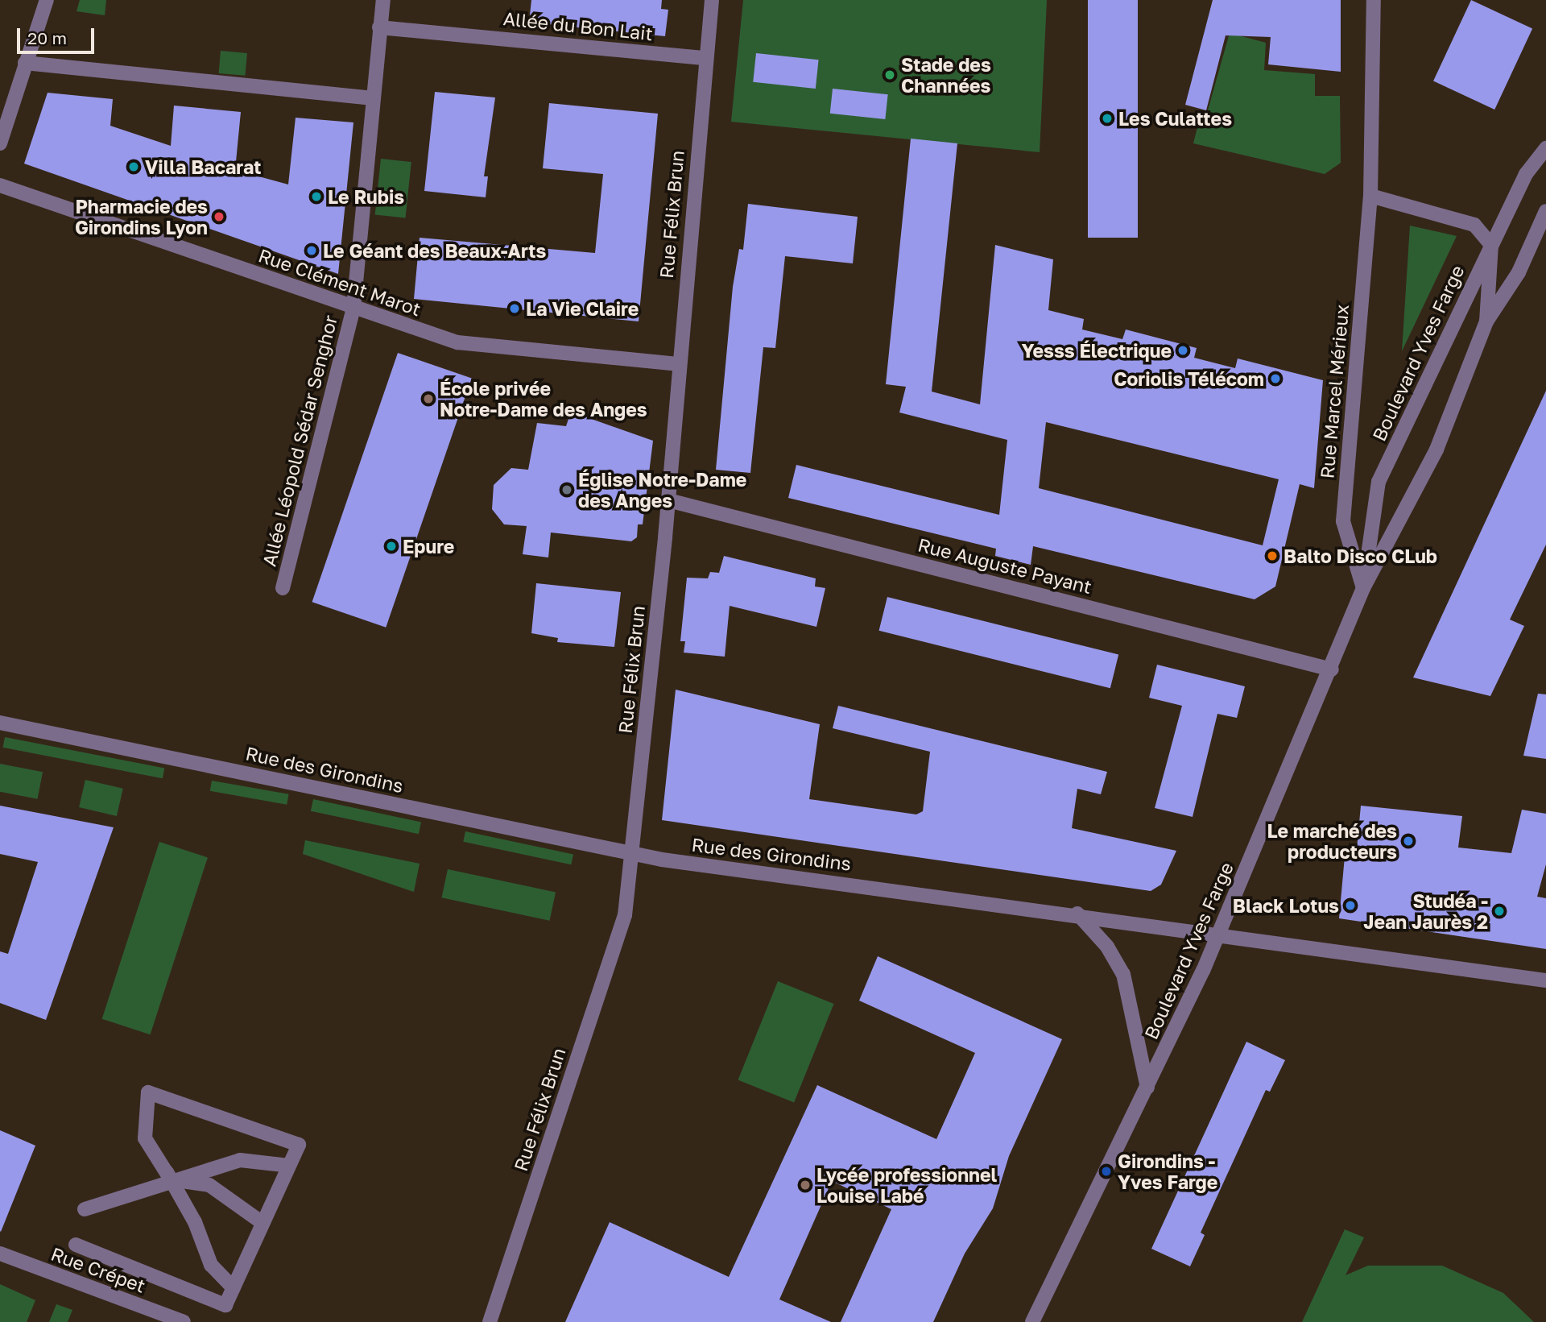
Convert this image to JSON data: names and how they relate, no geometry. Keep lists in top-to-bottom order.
{
  "streets": {
    "street": [
      "Allée du Bon Lait",
      "Rue Félix Brun",
      "Rue Clément Marot",
      "Boulevard Yves Farge",
      "Rue Marcel Mérieux",
      "Allée Léopold Sédar Senghor",
      "Rue Auguste Payant",
      "Rue des Girondins",
      "Rue Crépet"
    ]
  },
  "crossings": [
    ["Allée du Bon Lait", "Rue Félix Brun"],
    ["Allée du Bon Lait", "Allée Léopold Sédar Senghor"],
    ["Rue Félix Brun", "Rue Clément Marot"],
    ["Rue Félix Brun", "Rue Auguste Payant"],
    ["Rue Félix Brun", "Rue des Girondins"],
    ["Rue Clément Marot", "Allée Léopold Sédar Senghor"],
    ["Boulevard Yves Farge", "Rue Marcel Mérieux"],
    ["Boulevard Yves Farge", "Rue Auguste Payant"],
    ["Boulevard Yves Farge", "Rue des Girondins"]
  ],
  "places": [
    "Stade des Channées",
    "Les Culattes",
    "Villa Bacarat",
    "Le Rubis",
    "Pharmacie des Girondins Lyon",
    "Le Géant des Beaux-Arts",
    "La Vie Claire",
    "Yesss Électrique",
    "Coriolis Télécom",
    "École privée Notre-Dame des Anges",
    "Église Notre-Dame des Anges",
    "Epure",
    "Balto Disco CLub",
    "Le marché des producteurs",
    "Black Lotus",
    "Studéa - Jean Jaurès 2",
    "Girondins - Yves Farge",
    "Lycée professionnel Louise Labé"
  ],
  "scale_bar": "20 m"
}
